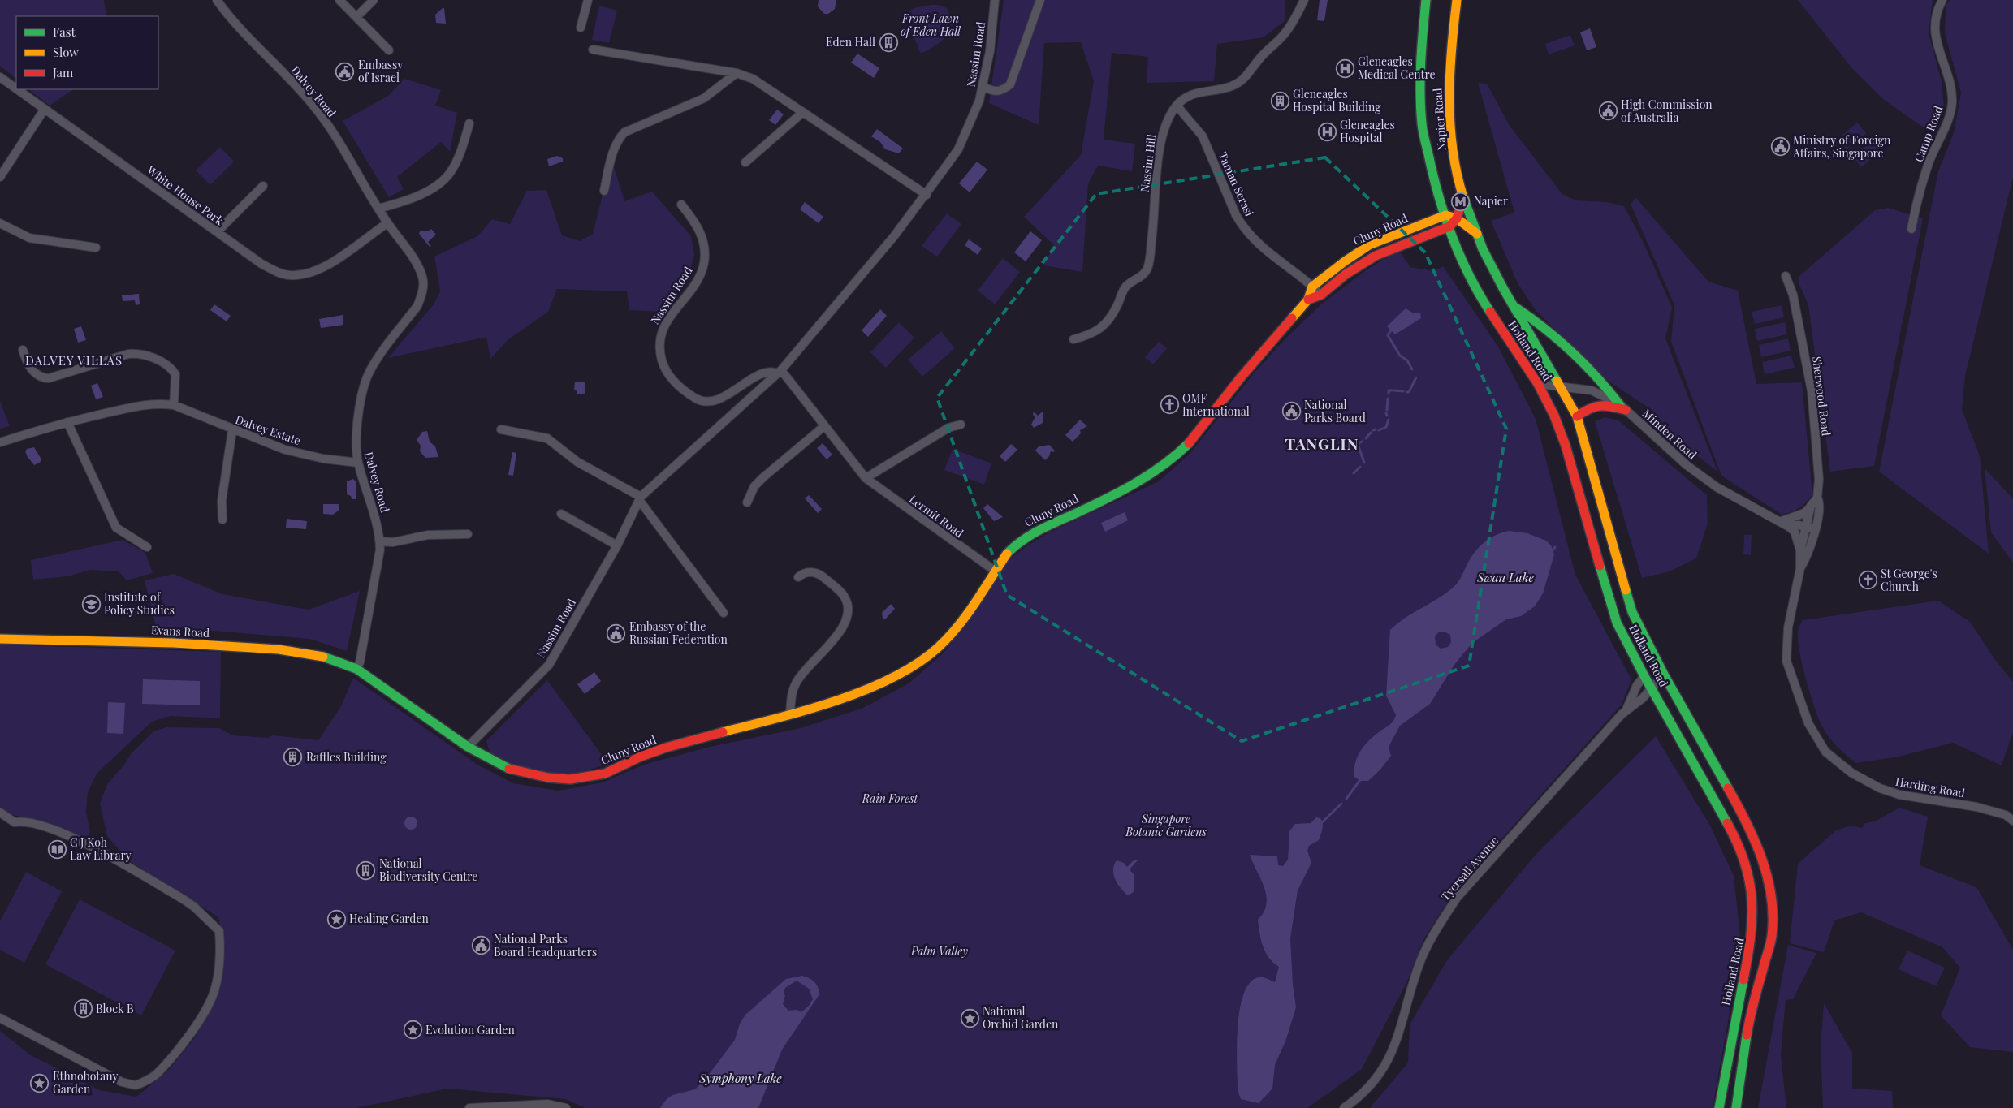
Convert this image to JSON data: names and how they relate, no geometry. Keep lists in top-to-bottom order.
{
  "streets": {
    "main road": [
      "Napier Road",
      "Cluny Road",
      "Holland Road",
      "Evans Road"
    ],
    "street": [
      "Nassim Road",
      "Dalvey Road",
      "Camp Road",
      "Nassim Hill",
      "Taman Serasi",
      "White House Park",
      "Sherwood Road",
      "Dalvey Estate",
      "Minden Road",
      "Lermit Road",
      "Harding Road",
      "Tyersall Avenue"
    ]
  },
  "crossings": [
    ["Nassim Road", "Cluny Road"],
    ["Nassim Road", "Lermit Road"],
    ["Dalvey Road", "White House Park"],
    ["Dalvey Road", "Cluny Road"],
    ["Dalvey Road", "Dalvey Estate"],
    ["Dalvey Road", "Evans Road"],
    ["Napier Road", "Cluny Road"],
    ["Napier Road", "Holland Road"],
    ["Nassim Hill", "Taman Serasi"],
    ["Taman Serasi", "Cluny Road"],
    ["Cluny Road", "Holland Road"],
    ["Cluny Road", "Lermit Road"],
    ["Cluny Road", "Evans Road"],
    ["Holland Road", "Minden Road"],
    ["Holland Road", "Tyersall Avenue"],
    ["Sherwood Road", "Minden Road"],
    ["Sherwood Road", "Harding Road"],
    ["Minden Road", "Harding Road"]
  ],
  "districts": ["DALVEY VILLAS", "TANGLIN"],
  "water": ["Swan Lake", "Symphony Lake"],
  "parks": [
    "Front Lawn of Eden Hall",
    "Rain Forest",
    "Singapore Botanic Gardens",
    "Palm Valley"
  ],
  "places": {
    "building": [
      "Eden Hall",
      "Gleneagles Hospital Building",
      "Raffles Building",
      "National Biodiversity Centre",
      "Block B"
    ],
    "hospital": ["Gleneagles Medical Centre", "Gleneagles Hospital"],
    "public building": [
      "Embassy of Israel",
      "High Commission of Australia",
      "Ministry of Foreign Affairs, Singapore",
      "National Parks Board",
      "Embassy of the Russian Federation",
      "National Parks Board Headquarters"
    ],
    "metro station": ["Napier"],
    "church": ["OMF International", "St George's Church"],
    "school or university": ["Institute of Policy Studies"],
    "library": ["C J Koh Law Library"],
    "place": [
      "Healing Garden",
      "National Orchid Garden",
      "Evolution Garden",
      "Ethnobotany Garden"
    ]
  },
  "legend": ["Fast", "Slow", "Jam"]
}
